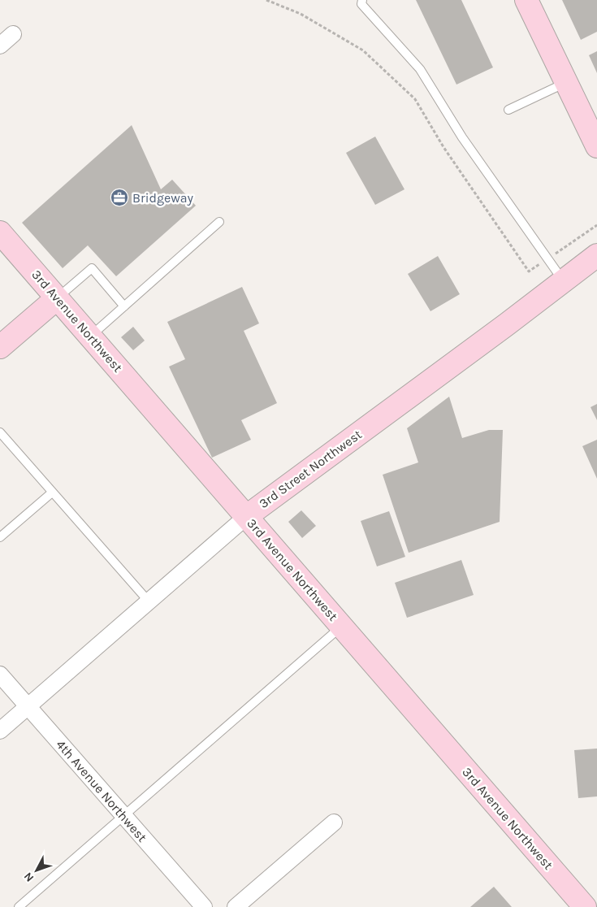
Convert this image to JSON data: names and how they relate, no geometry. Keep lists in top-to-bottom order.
{
  "streets": {
    "main road": ["3rd Avenue Northwest", "3rd Street Northwest"],
    "street": ["4th Avenue Northwest"]
  },
  "crossings": [
    ["3rd Avenue Northwest", "3rd Street Northwest"],
    ["3rd Street Northwest", "4th Avenue Northwest"]
  ],
  "places": {
    "office": ["Bridgeway"]
  },
  "north": "bottom left"
}
